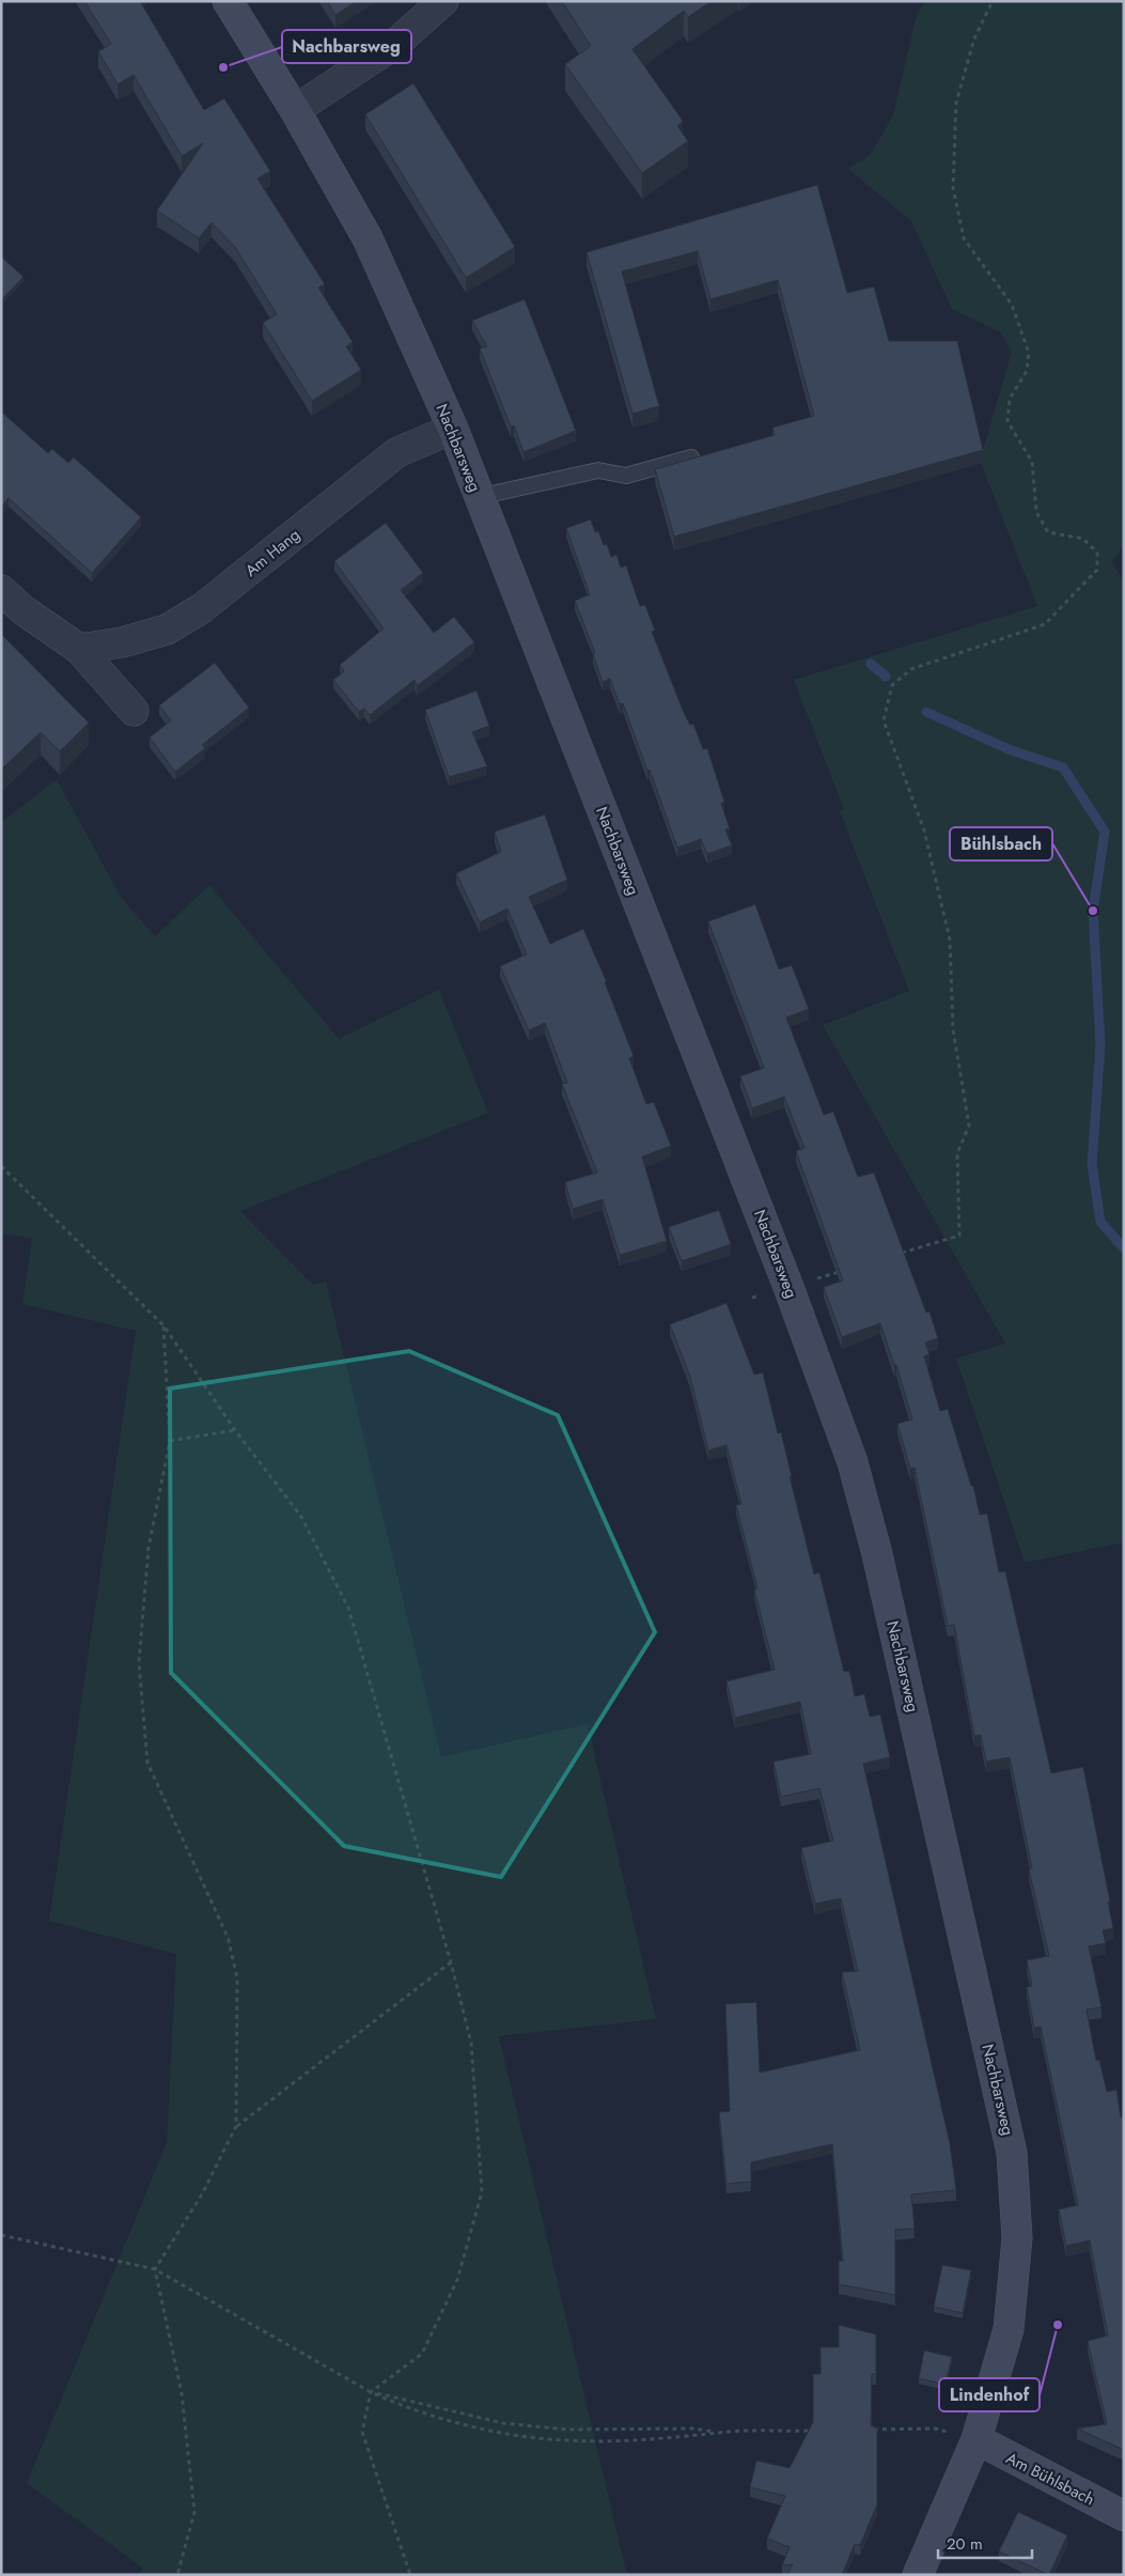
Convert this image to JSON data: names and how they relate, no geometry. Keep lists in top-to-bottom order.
{
  "streets": {
    "street": ["Nachbarsweg", "Am Hang", "Am Bühlsbach"]
  },
  "crossings": [
    ["Nachbarsweg", "Am Hang"],
    ["Nachbarsweg", "Am Bühlsbach"]
  ],
  "places": ["Nachbarsweg", "Bühlsbach", "Lindenhof"],
  "scale_bar": "20 m"
}
